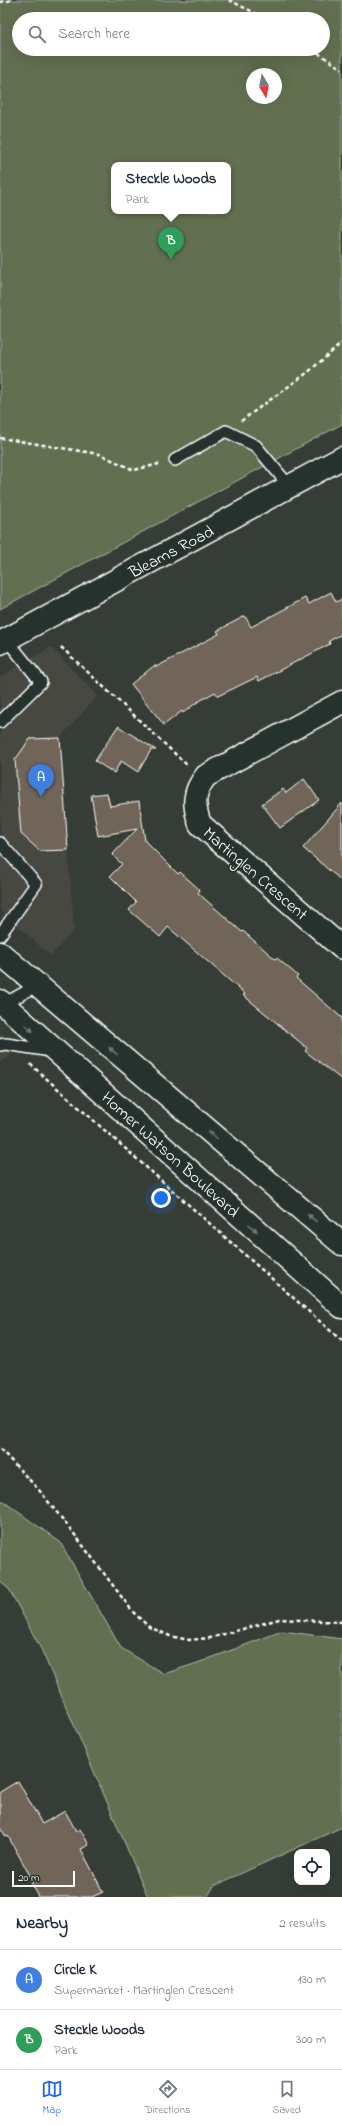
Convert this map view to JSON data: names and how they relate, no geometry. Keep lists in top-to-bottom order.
{
  "streets": {
    "main road": ["Bleams Road", "Martinglen Crescent", "Homer Watson Boulevard"]
  },
  "scale_bar": "20 m",
  "north": "bottom",
  "page": {
    "search": "Search here",
    "popup": ["Steckle Woods", "Park"],
    "pins": ["B", "A"],
    "scale": "20 m",
    "heading": ["Nearby", "2 results"],
    "list": [
      {
        "mark": "A",
        "name": "Circle K",
        "note": "Supermarket · Martinglen Crescent",
        "value": "130 m"
      },
      {
        "mark": "B",
        "name": "Steckle Woods",
        "note": "Park",
        "value": "300 m"
      }
    ],
    "nav": ["Map", "Directions", "Saved"]
  }
}
